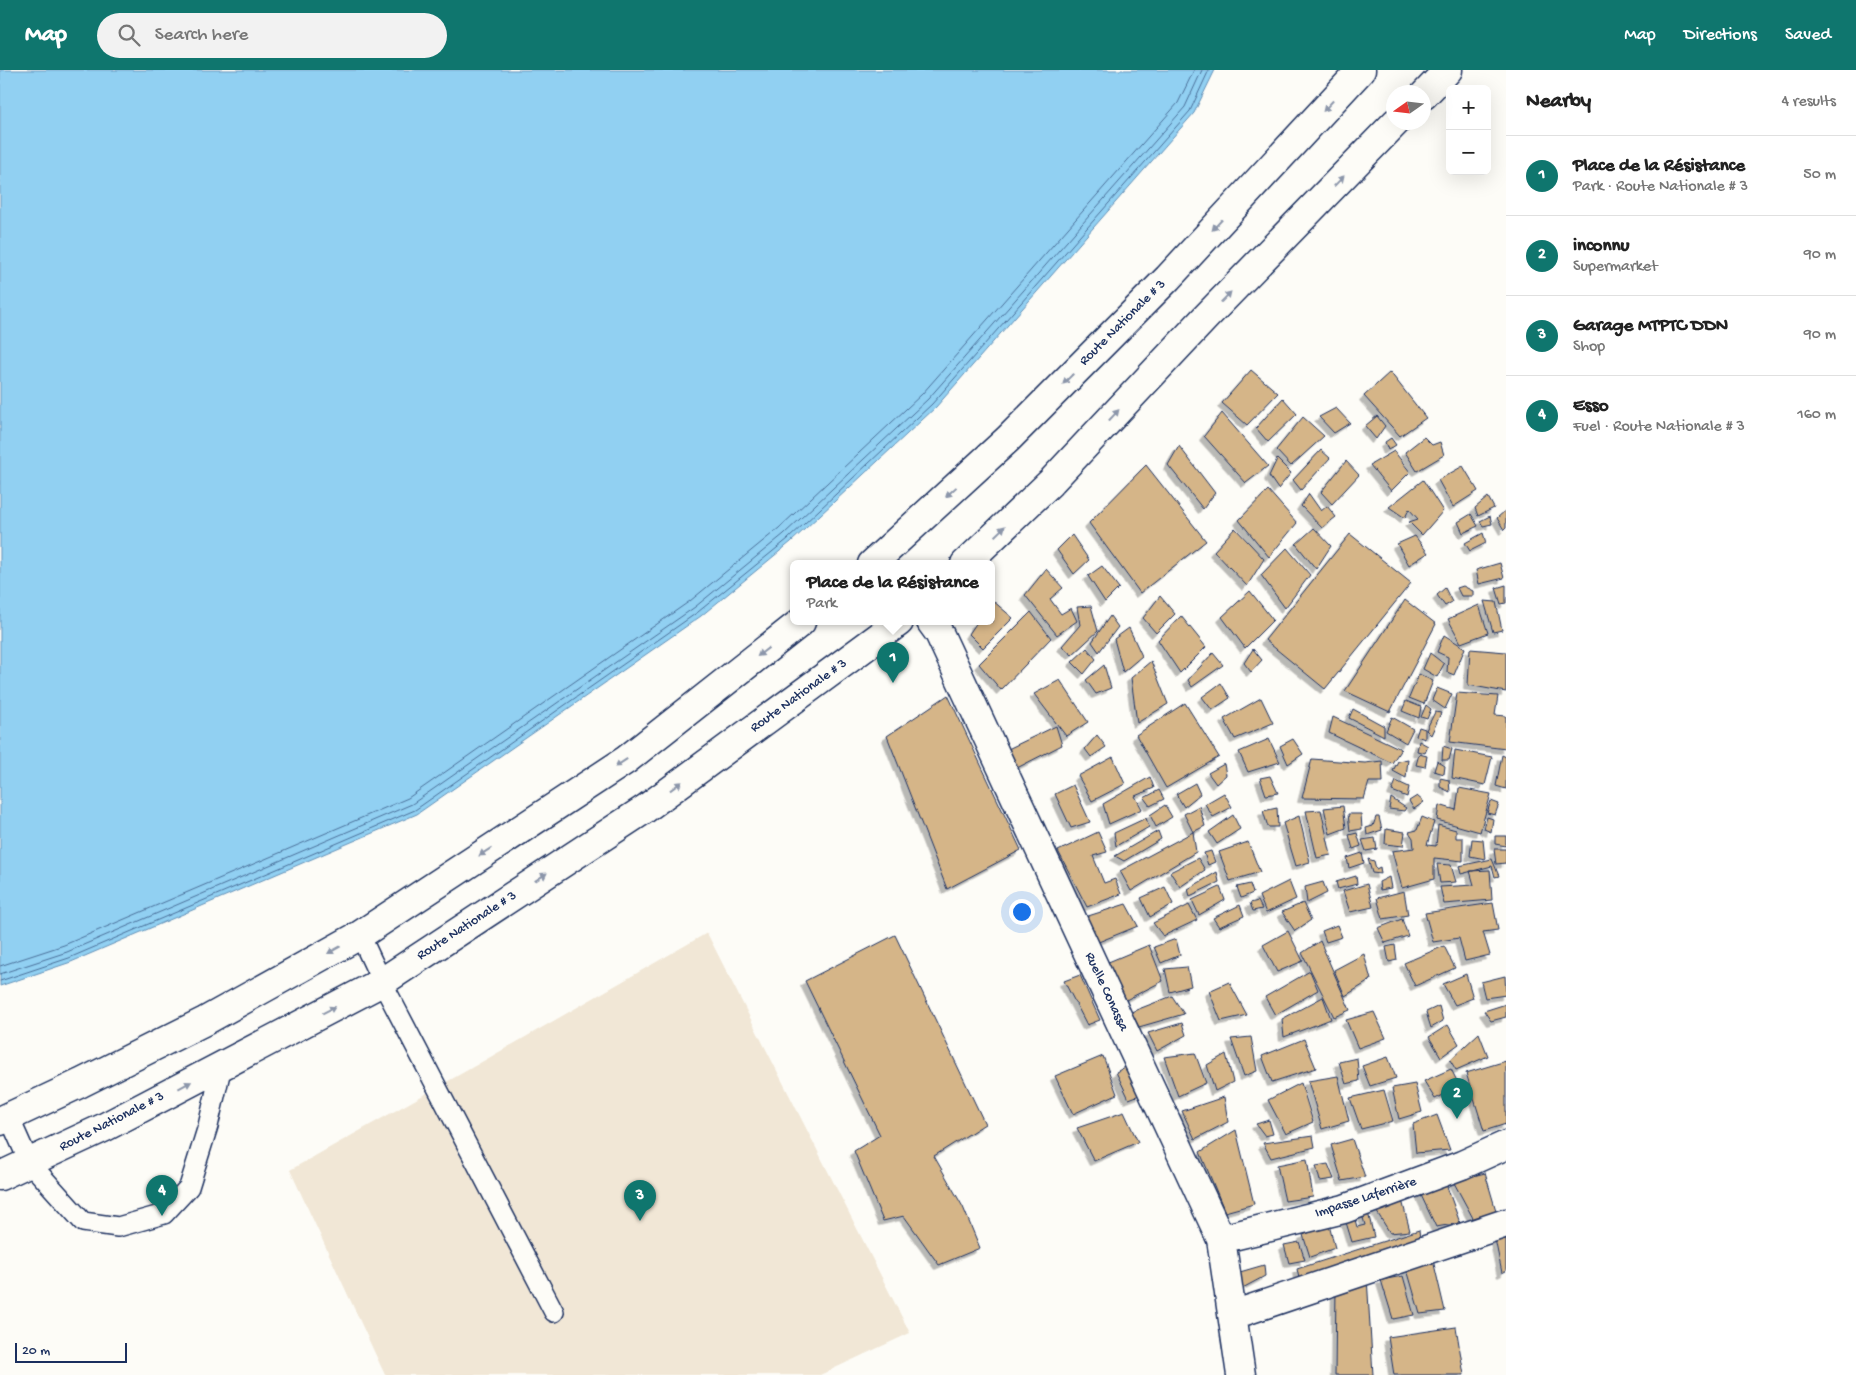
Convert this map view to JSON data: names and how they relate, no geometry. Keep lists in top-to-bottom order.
{
  "streets": {
    "main road": ["Route Nationale # 3", "Ruelle Conassa", "Impasse Laferrière"]
  },
  "crossings": [
    ["Ruelle Conassa", "Impasse Laferrière"]
  ],
  "scale_bar": "20 m",
  "north": "left",
  "page": {
    "header": "Map",
    "search": "Search here",
    "nav": ["Map", "Directions", "Saved"],
    "heading": ["Nearby", "4 results"],
    "map_buttons": ["+", "−"],
    "list": [
      {
        "mark": "1",
        "name": "Place de la Résistance",
        "note": "Park · Route Nationale # 3",
        "value": "50 m"
      },
      {
        "mark": "2",
        "name": "inconnu",
        "note": "Supermarket",
        "value": "90 m"
      },
      {
        "mark": "3",
        "name": "Garage MTPTC DDN",
        "note": "Shop",
        "value": "90 m"
      },
      {
        "mark": "4",
        "name": "Esso",
        "note": "Fuel · Route Nationale # 3",
        "value": "160 m"
      }
    ],
    "popup": ["Place de la Résistance", "Park"],
    "pins": [
      "1",
      "2",
      "4",
      "3"
    ],
    "scale": "20 m"
  }
}
